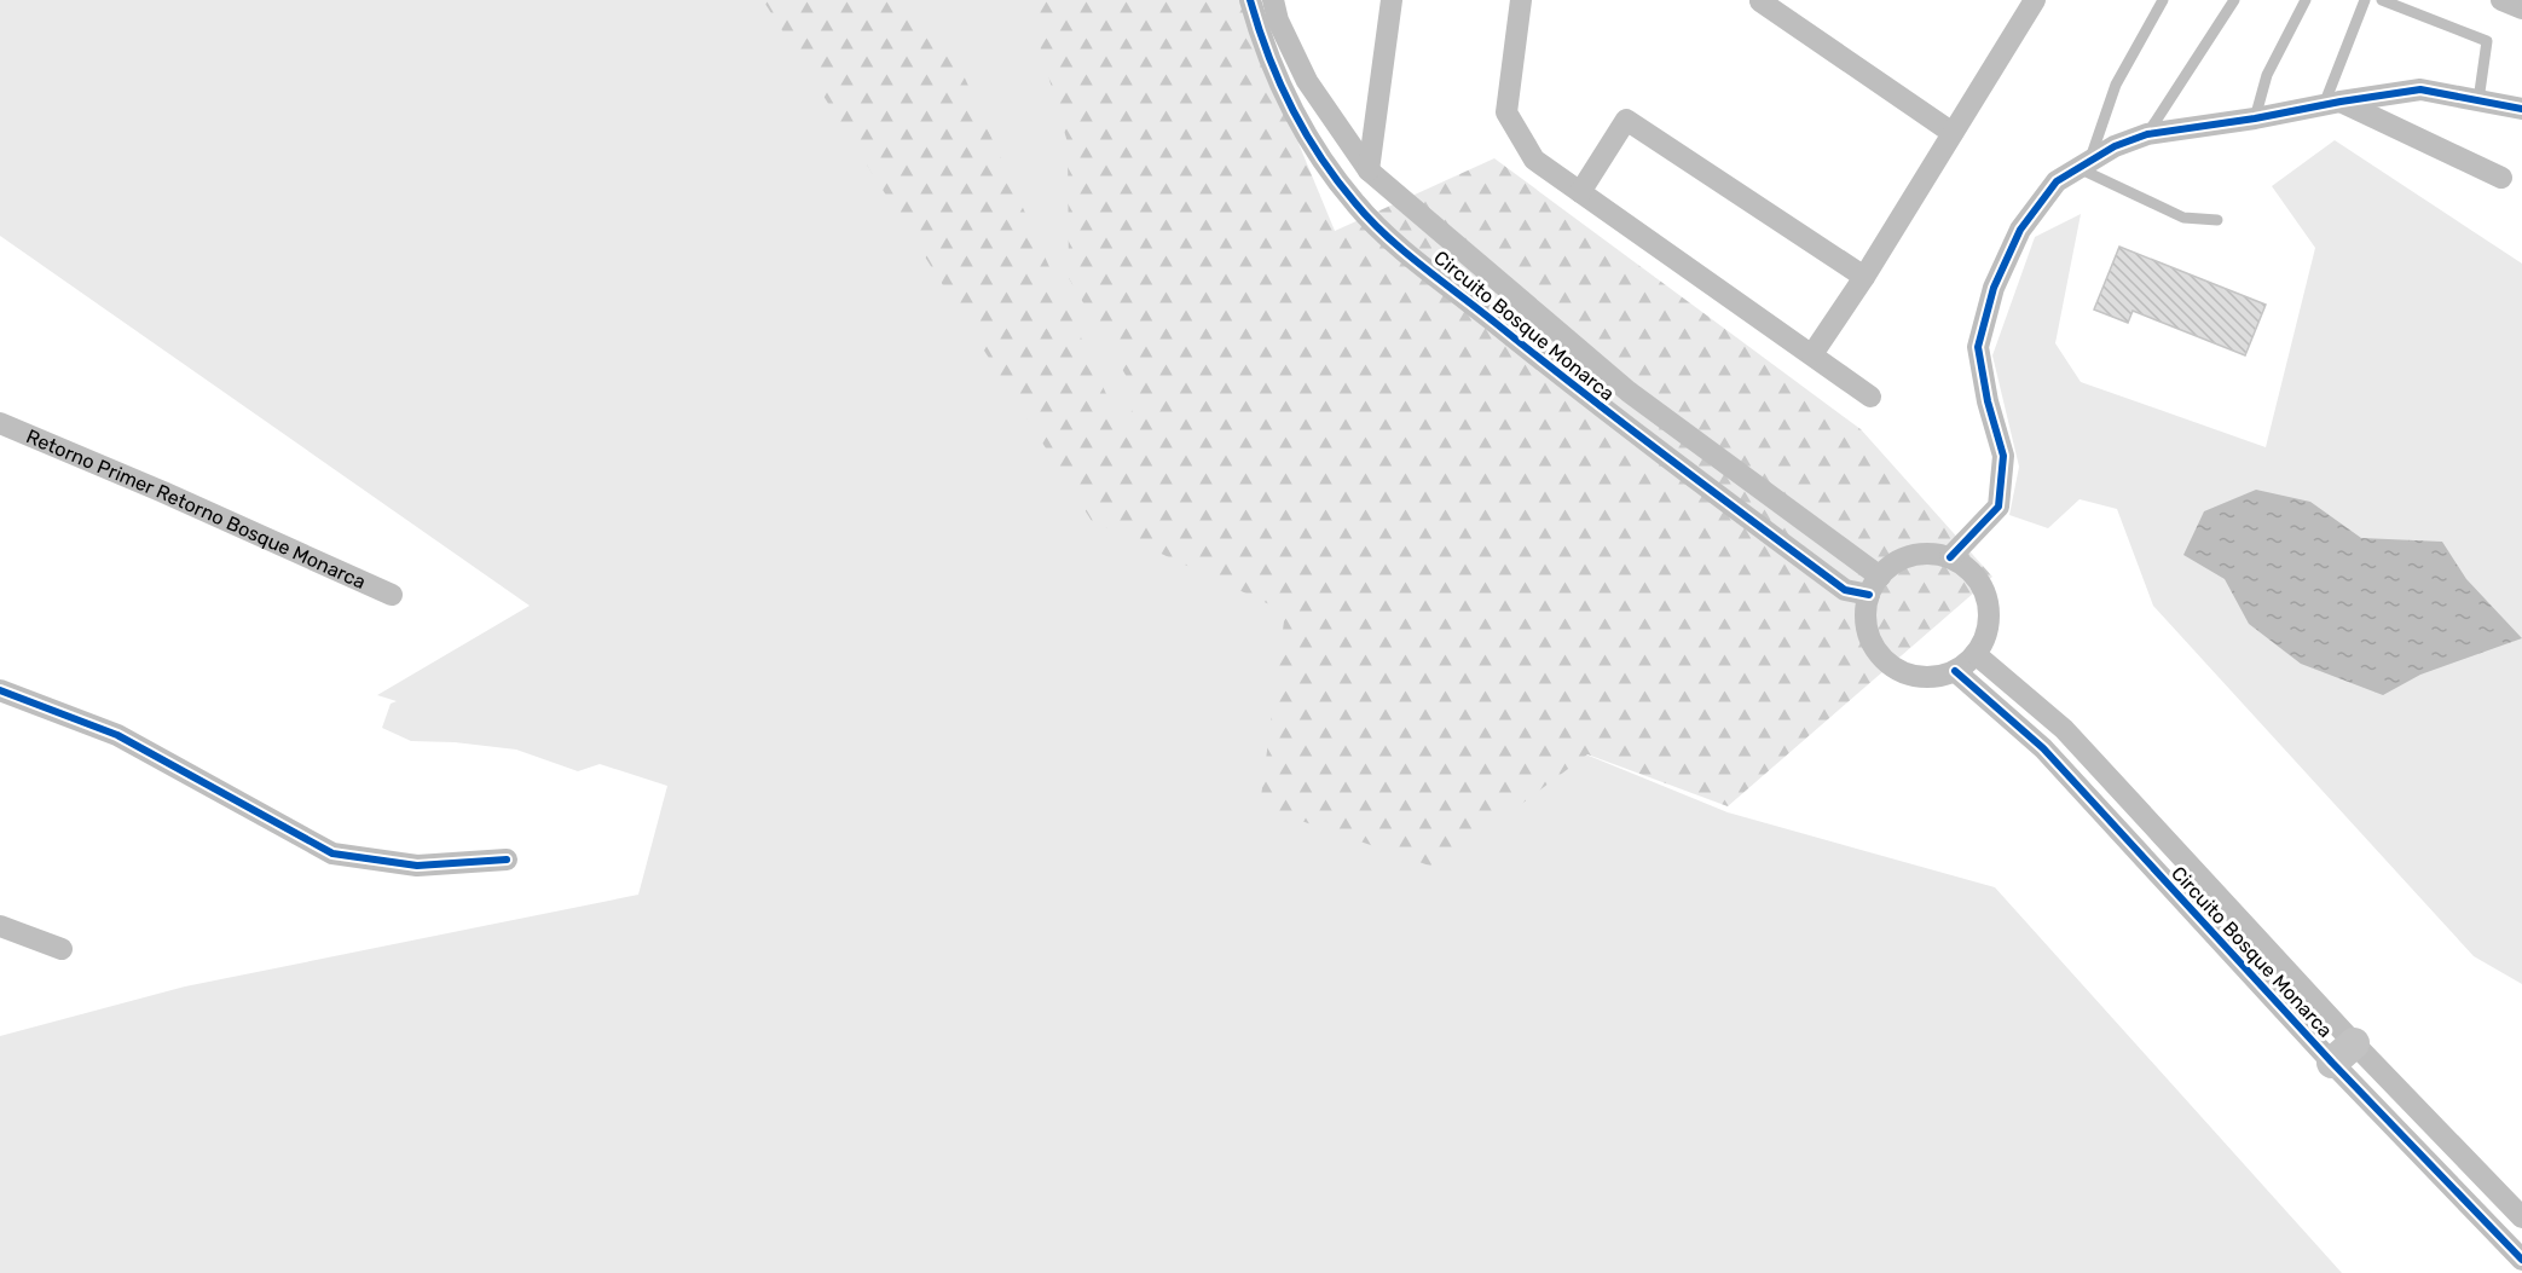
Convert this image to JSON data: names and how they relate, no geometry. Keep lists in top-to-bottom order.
{
  "streets": {
    "street": ["Circuito Bosque Monarca", "Retorno Primer Retorno Bosque Monarca"]
  }
}
